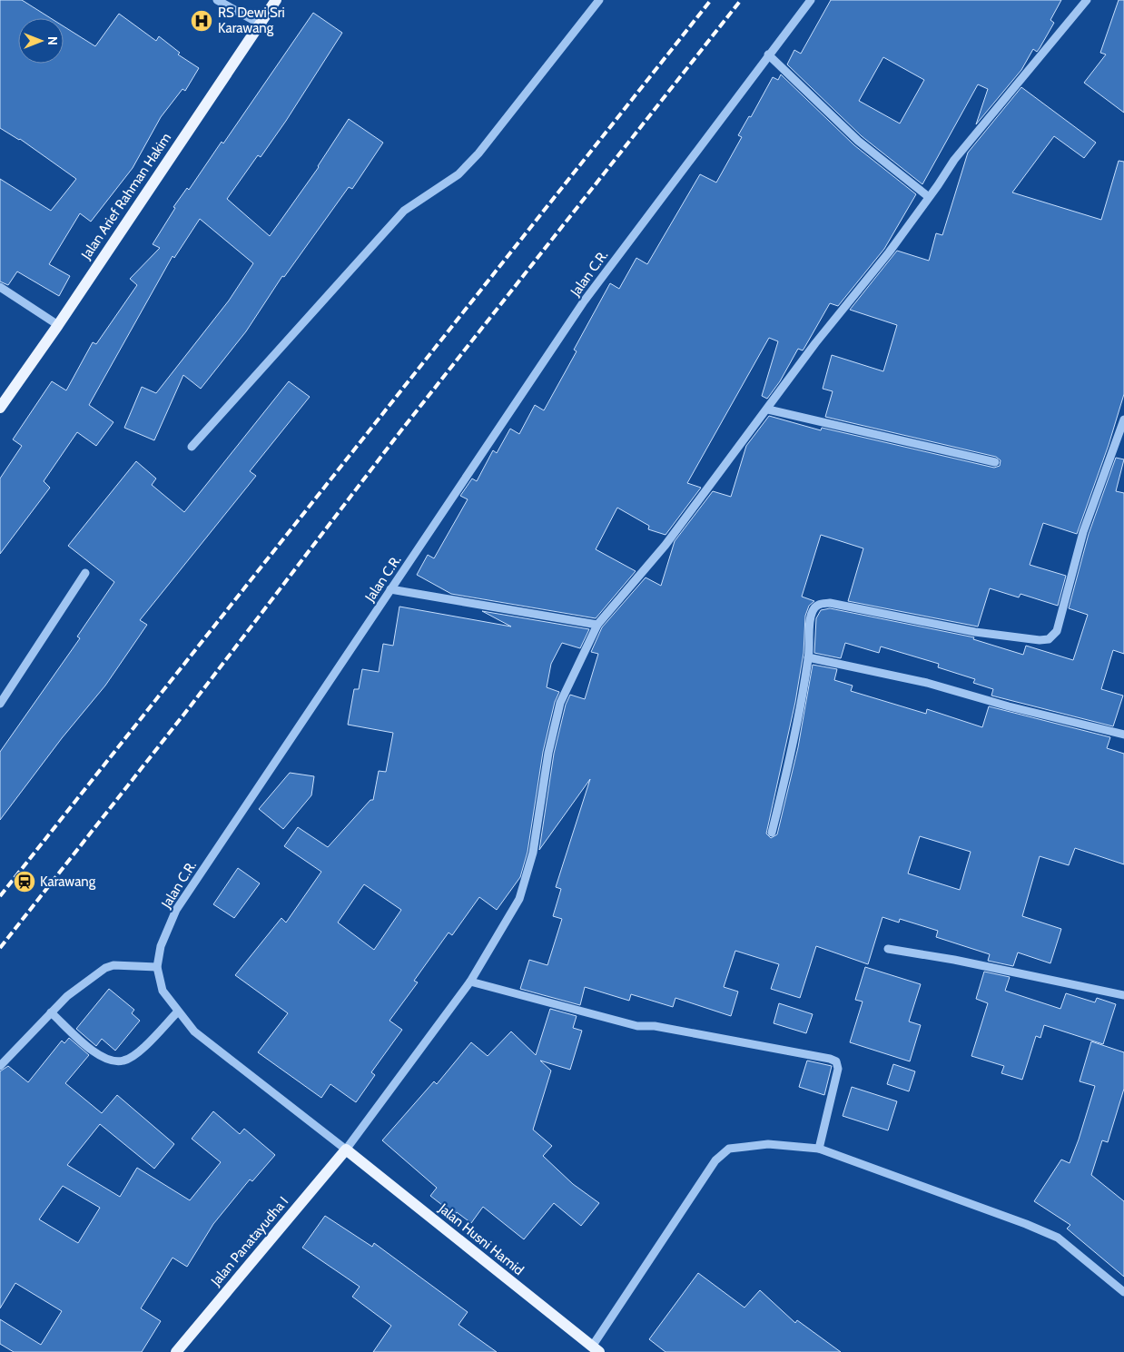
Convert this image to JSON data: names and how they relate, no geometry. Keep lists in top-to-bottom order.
{
  "streets": {
    "main road": ["Jalan Arief Rahman Hakim", "Jalan Husni Hamid", "Jalan Panatayudha I"],
    "street": ["Jalan C.R."]
  },
  "crossings": [
    ["Jalan C.R.", "Jalan Husni Hamid"],
    ["Jalan C.R.", "Jalan Panatayudha I"],
    ["Jalan Husni Hamid", "Jalan Panatayudha I"]
  ],
  "places": {
    "hospital": ["RS Dewi Sri Karawang"],
    "station": ["Karawang"]
  },
  "north": "right"
}
